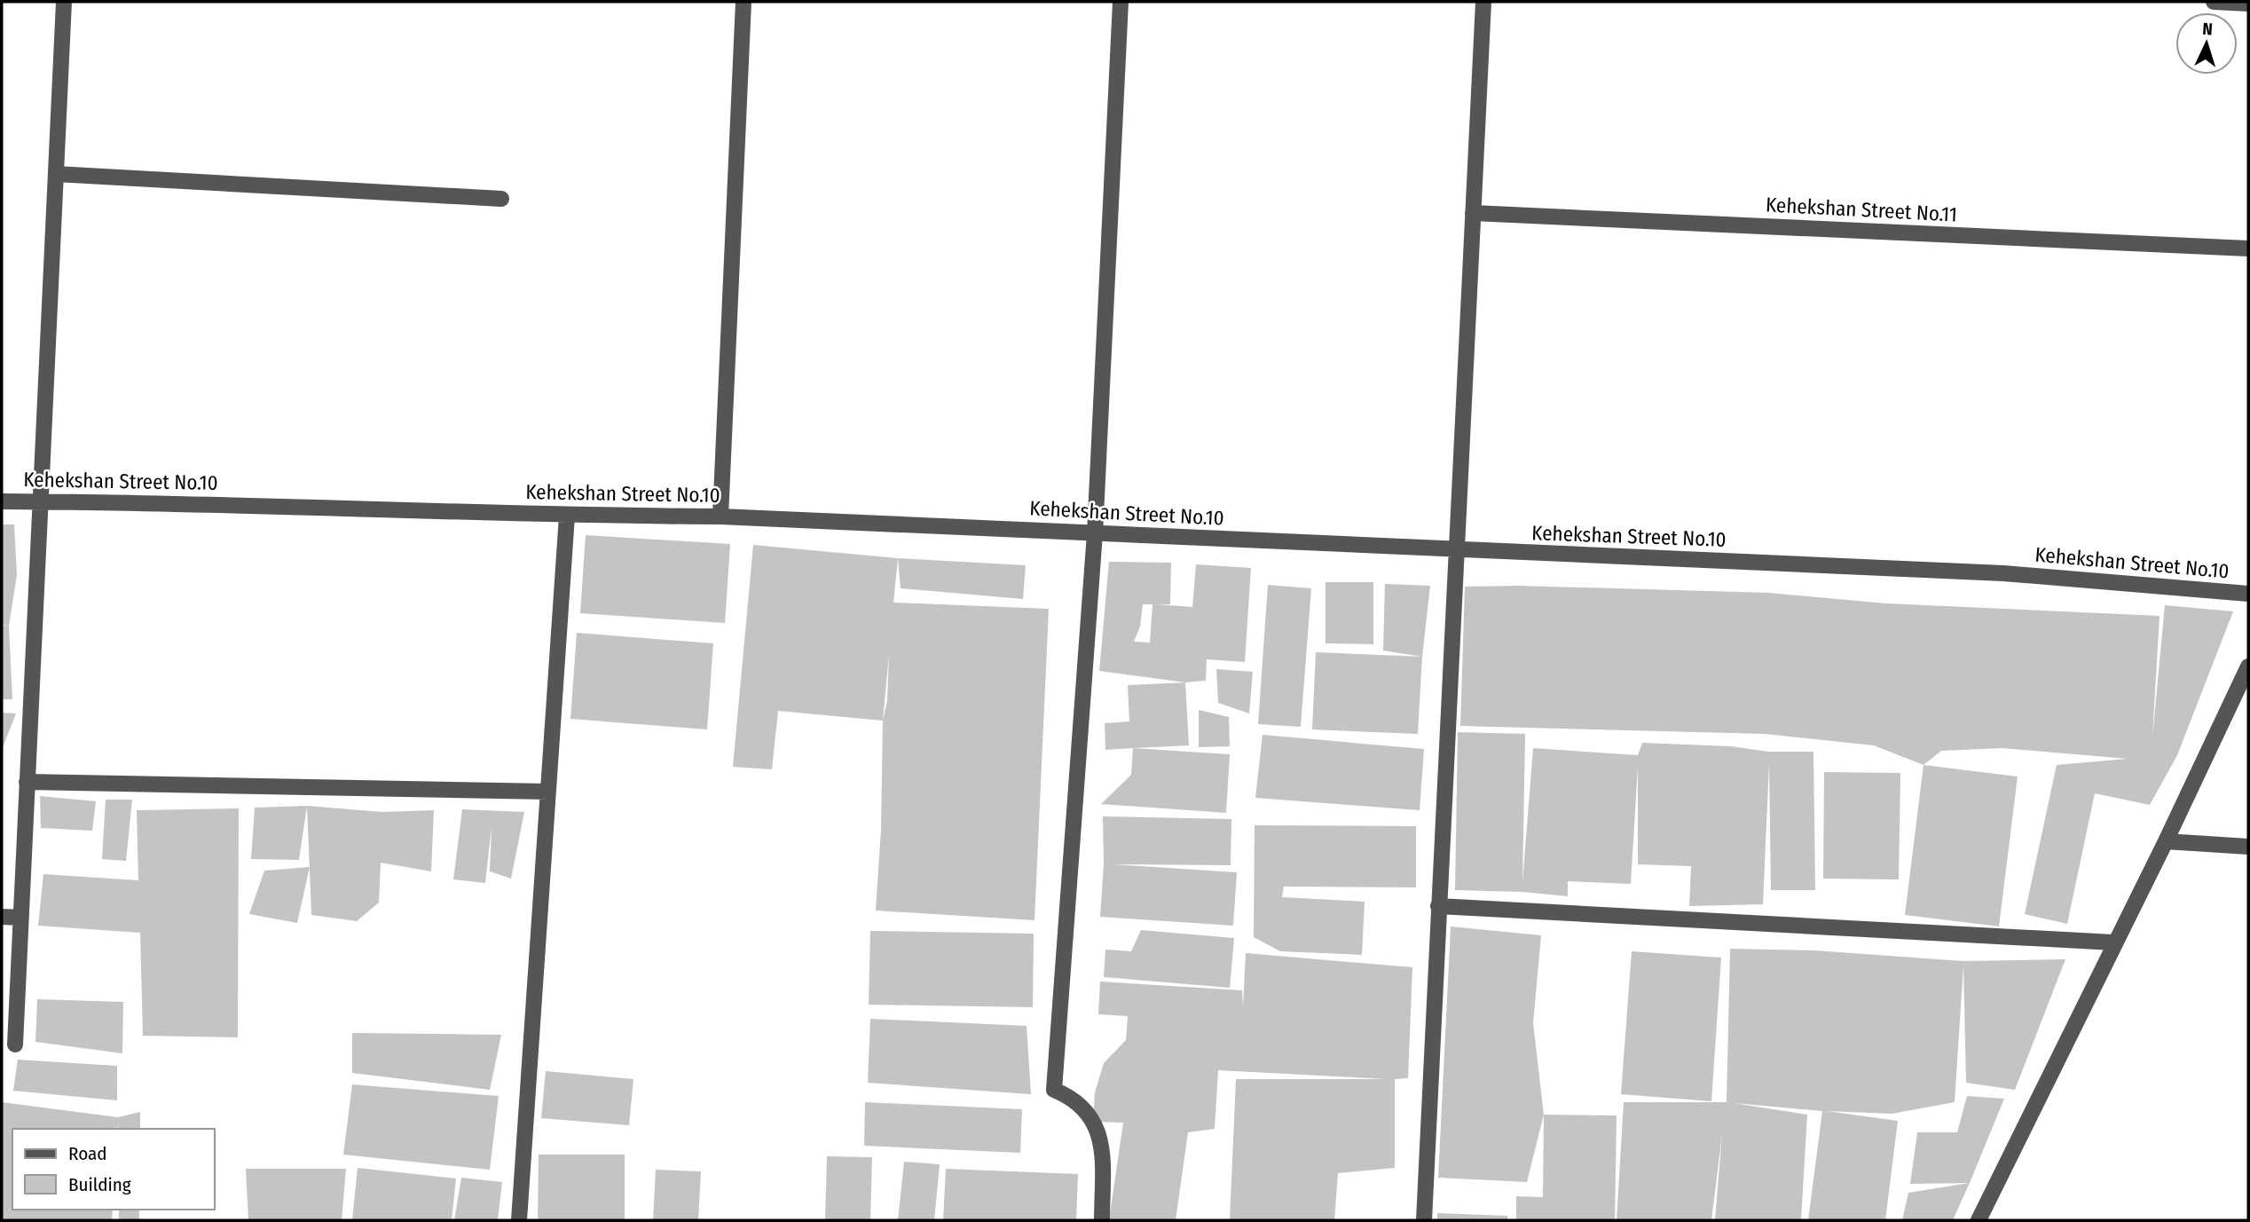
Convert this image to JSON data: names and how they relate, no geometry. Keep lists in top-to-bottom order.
{
  "streets": {
    "street": ["Kehekshan Street No.11", "Kehekshan Street No.10"]
  },
  "legend": ["Road", "Building"],
  "north": "top"
}
